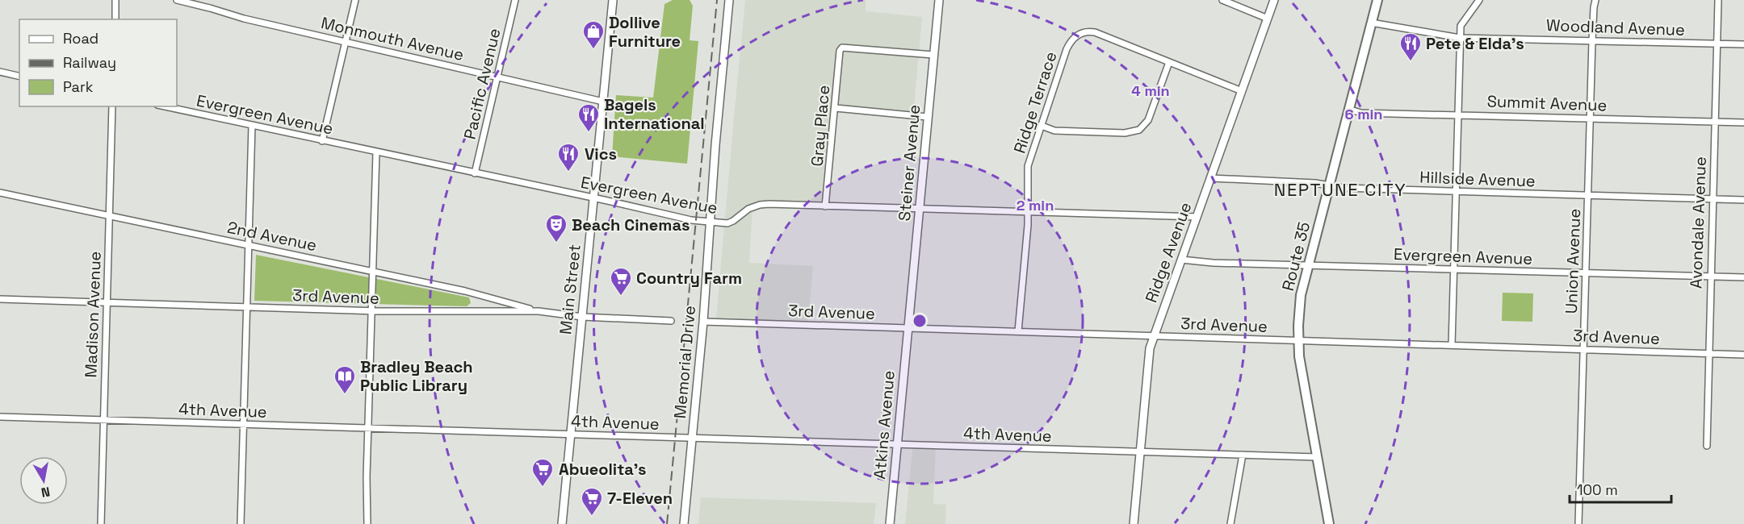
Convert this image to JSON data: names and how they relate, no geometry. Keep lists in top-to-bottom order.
{
  "streets": {
    "main road": ["Route 35"],
    "street": [
      "Woodland Avenue",
      "Monmouth Avenue",
      "Pacific Avenue",
      "Ridge Terrace",
      "Summit Avenue",
      "Evergreen Avenue",
      "Gray Place",
      "Steiner Avenue",
      "Hillside Avenue",
      "Avondale Avenue",
      "2nd Avenue",
      "Ridge Avenue",
      "Union Avenue",
      "Main Street",
      "3rd Avenue",
      "Madison Avenue",
      "Memorial Drive",
      "4th Avenue",
      "Atkins Avenue"
    ]
  },
  "crossings": [
    ["Woodland Avenue", "Avondale Avenue"],
    ["Woodland Avenue", "Route 35"],
    ["Woodland Avenue", "Union Avenue"],
    ["Monmouth Avenue", "Pacific Avenue"],
    ["Monmouth Avenue", "Main Street"],
    ["Pacific Avenue", "Evergreen Avenue"],
    ["Ridge Terrace", "Evergreen Avenue"],
    ["Ridge Terrace", "Ridge Avenue"],
    ["Ridge Terrace", "3rd Avenue"],
    ["Summit Avenue", "Avondale Avenue"],
    ["Summit Avenue", "Route 35"],
    ["Summit Avenue", "Union Avenue"],
    ["Evergreen Avenue", "Gray Place"],
    ["Evergreen Avenue", "Steiner Avenue"],
    ["Evergreen Avenue", "Avondale Avenue"],
    ["Evergreen Avenue", "Ridge Avenue"],
    ["Evergreen Avenue", "Route 35"],
    ["Evergreen Avenue", "Union Avenue"],
    ["Evergreen Avenue", "Main Street"],
    ["Evergreen Avenue", "Memorial Drive"],
    ["Gray Place", "Steiner Avenue"],
    ["Steiner Avenue", "3rd Avenue"],
    ["Steiner Avenue", "Atkins Avenue"],
    ["Hillside Avenue", "Avondale Avenue"],
    ["Hillside Avenue", "Ridge Avenue"],
    ["Hillside Avenue", "Route 35"],
    ["Hillside Avenue", "Union Avenue"],
    ["Avondale Avenue", "3rd Avenue"],
    ["2nd Avenue", "3rd Avenue"],
    ["2nd Avenue", "Madison Avenue"],
    ["Ridge Avenue", "3rd Avenue"],
    ["Ridge Avenue", "4th Avenue"],
    ["Route 35", "3rd Avenue"],
    ["Route 35", "4th Avenue"],
    ["Union Avenue", "3rd Avenue"],
    ["Main Street", "3rd Avenue"],
    ["Main Street", "4th Avenue"],
    ["3rd Avenue", "Madison Avenue"],
    ["3rd Avenue", "Memorial Drive"],
    ["3rd Avenue", "Atkins Avenue"],
    ["Madison Avenue", "4th Avenue"],
    ["Memorial Drive", "4th Avenue"],
    ["4th Avenue", "Atkins Avenue"]
  ],
  "districts": ["NEPTUNE CITY"],
  "places": {
    "shop": ["Dollive Furniture"],
    "restaurant": ["Pete & Elda's", "Bagels International", "Vics"],
    "theatre": ["Beach Cinemas"],
    "supermarket": ["Country Farm", "Abueolita's", "7-Eleven"],
    "library": ["Bradley Beach Public Library"]
  },
  "legend": ["Road", "Railway", "Park"],
  "scale_bar": "100 m",
  "north": "bottom",
  "rings": ["4 min", "6 min", "2 min"]
}
